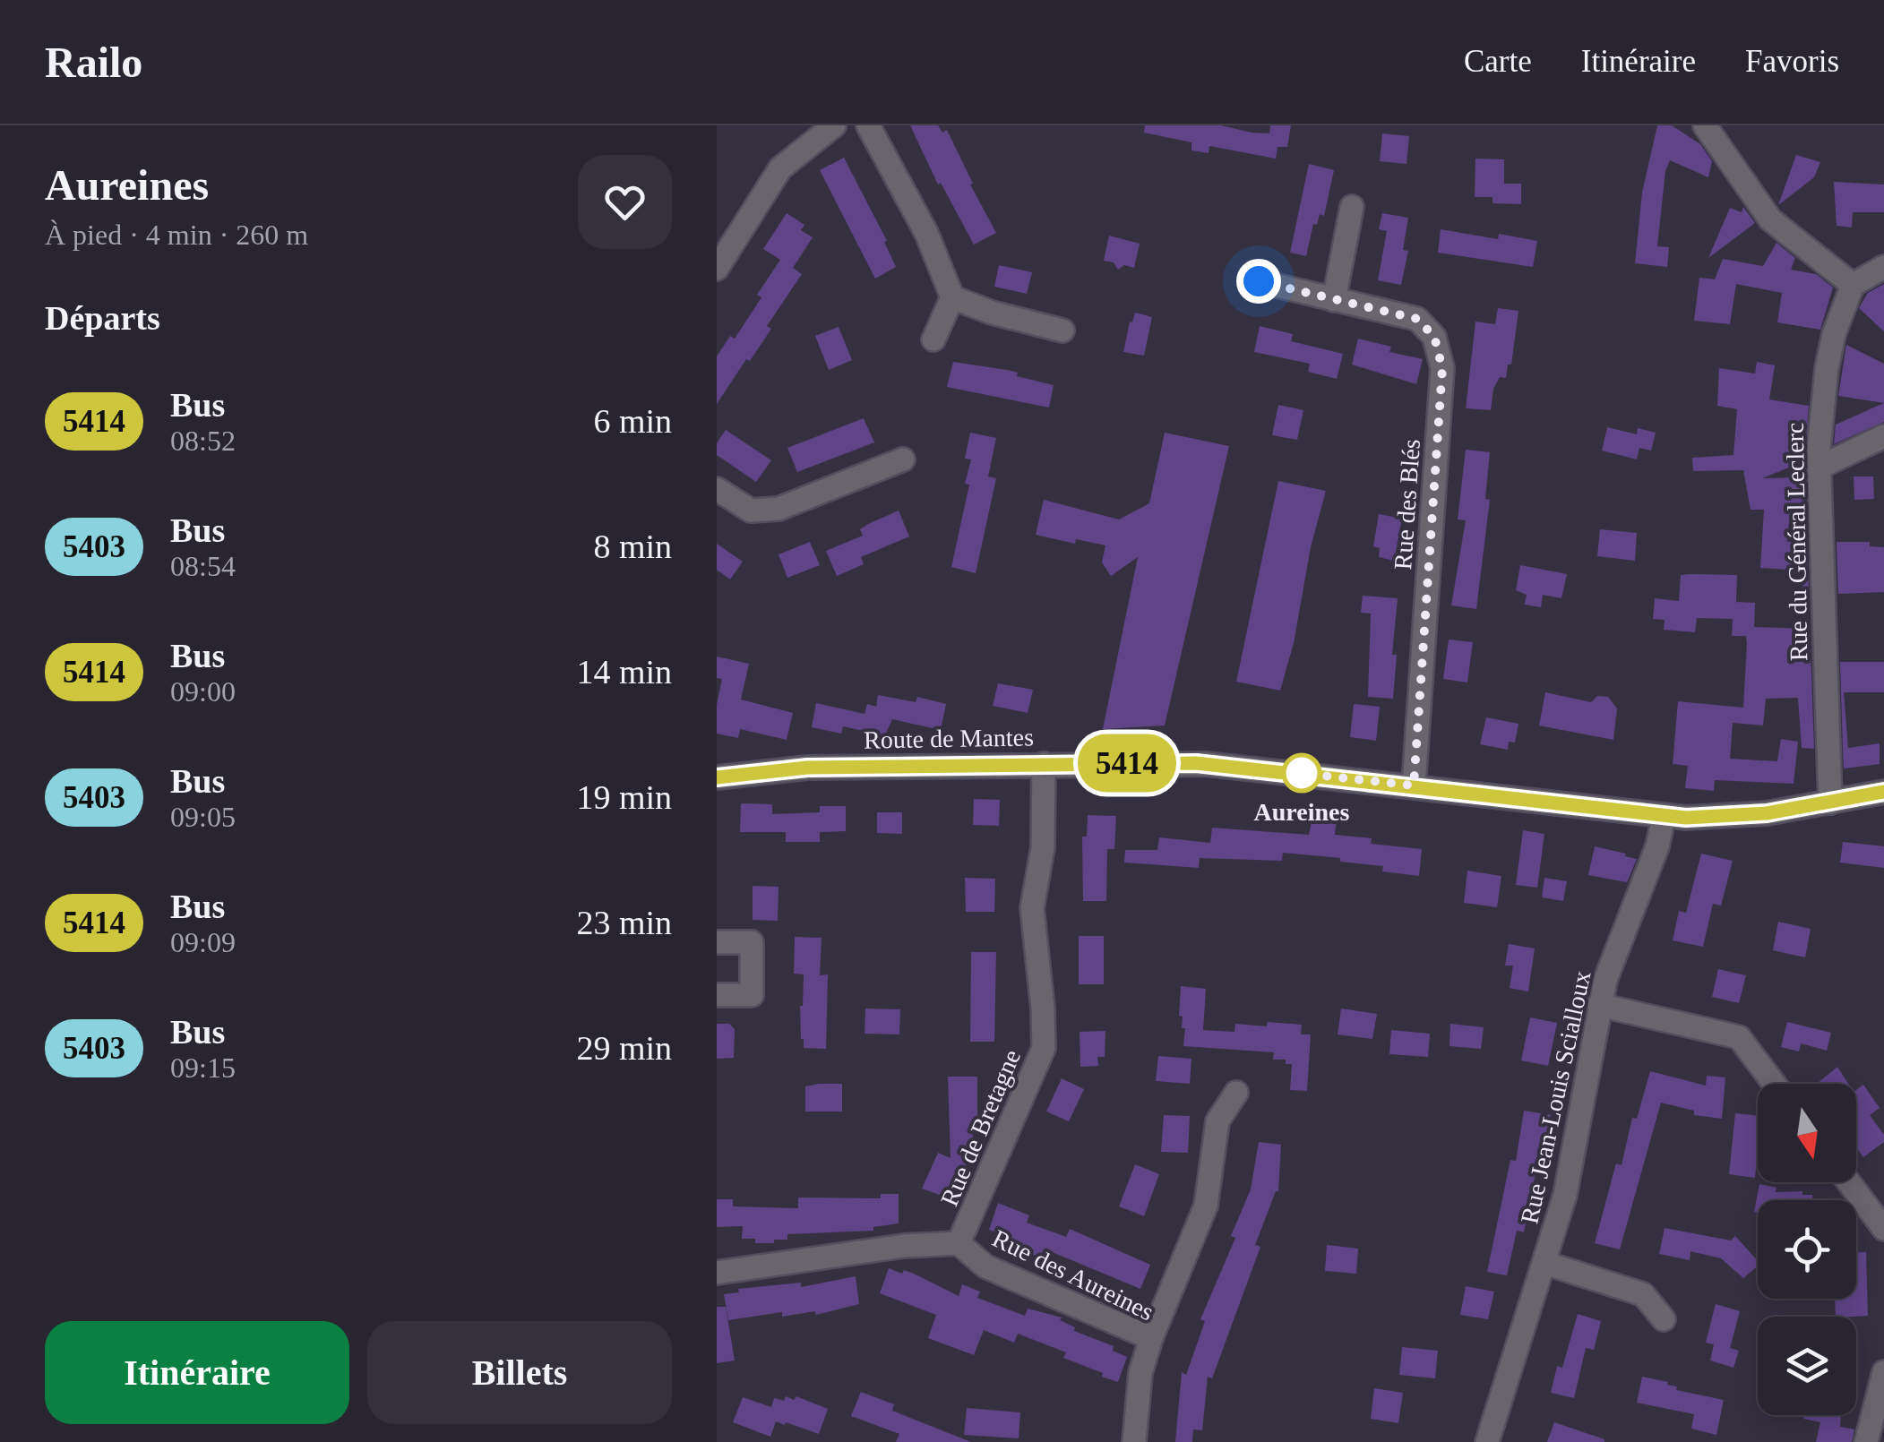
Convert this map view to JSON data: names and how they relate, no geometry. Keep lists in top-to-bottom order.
{
  "streets": {
    "street": [
      "Rue des Blés",
      "Rue du Général Leclerc",
      "Route de Mantes",
      "Rue Jean-Louis Scialloux",
      "Rue de Bretagne",
      "Rue des Aureines"
    ]
  },
  "crossings": [
    ["Rue des Blés", "Route de Mantes"],
    ["Rue du Général Leclerc", "Route de Mantes"],
    ["Route de Mantes", "Rue Jean-Louis Scialloux"],
    ["Route de Mantes", "Rue de Bretagne"],
    ["Rue de Bretagne", "Rue des Aureines"]
  ],
  "places": ["Aureines"],
  "lines": ["bus line 5414"],
  "north": "bottom",
  "page": {
    "header": "Railo",
    "nav": ["Carte", "Itinéraire", "Favoris"],
    "heading": [
      ["Aureines", "À pied · 4 min · 260 m"],
      "Départs"
    ],
    "on_map": "5414",
    "list": [
      {
        "mark": "5414",
        "name": "Bus",
        "note": "08:52",
        "value": "6 min"
      },
      {
        "mark": "5403",
        "name": "Bus",
        "note": "08:54",
        "value": "8 min"
      },
      {
        "mark": "5414",
        "name": "Bus",
        "note": "09:00",
        "value": "14 min"
      },
      {
        "mark": "5403",
        "name": "Bus",
        "note": "09:05",
        "value": "19 min"
      },
      {
        "mark": "5414",
        "name": "Bus",
        "note": "09:09",
        "value": "23 min"
      },
      {
        "mark": "5403",
        "name": "Bus",
        "note": "09:15",
        "value": "29 min"
      }
    ],
    "buttons": ["Itinéraire", "Billets"]
  }
}
